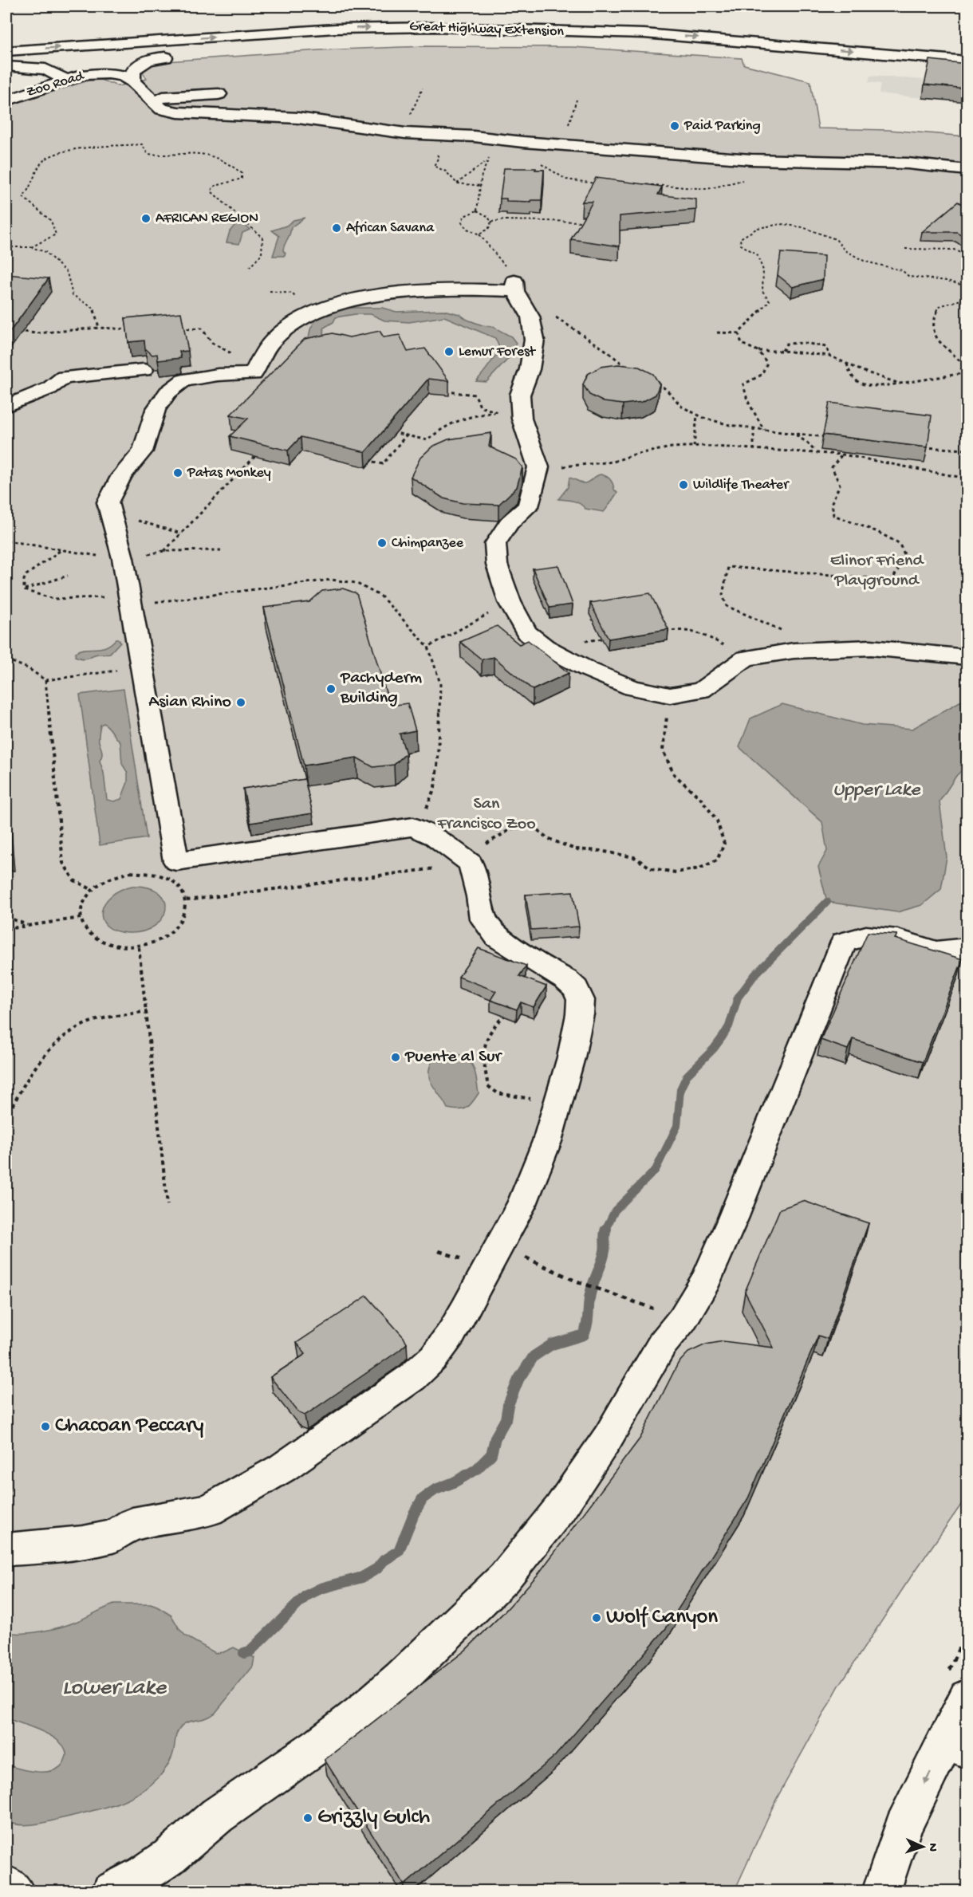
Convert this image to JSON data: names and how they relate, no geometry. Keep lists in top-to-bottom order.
{
  "streets": {
    "street": ["Great Highway Extension", "Zoo Road"]
  },
  "water": ["Upper Lake", "Lower Lake"],
  "parks": ["Elinor Friend Playground", "San Francisco Zoo"],
  "places": [
    "Paid Parking",
    "AFRICAN REGION",
    "African Savana",
    "Lemur Forest",
    "Patas Monkey",
    "Wildlife Theater",
    "Chimpanzee",
    "Pachyderm Building",
    "Asian Rhino",
    "Puente al Sur",
    "Chacoan Peccary",
    "Wolf Canyon",
    "Grizzly Gulch"
  ],
  "north": "right"
}
